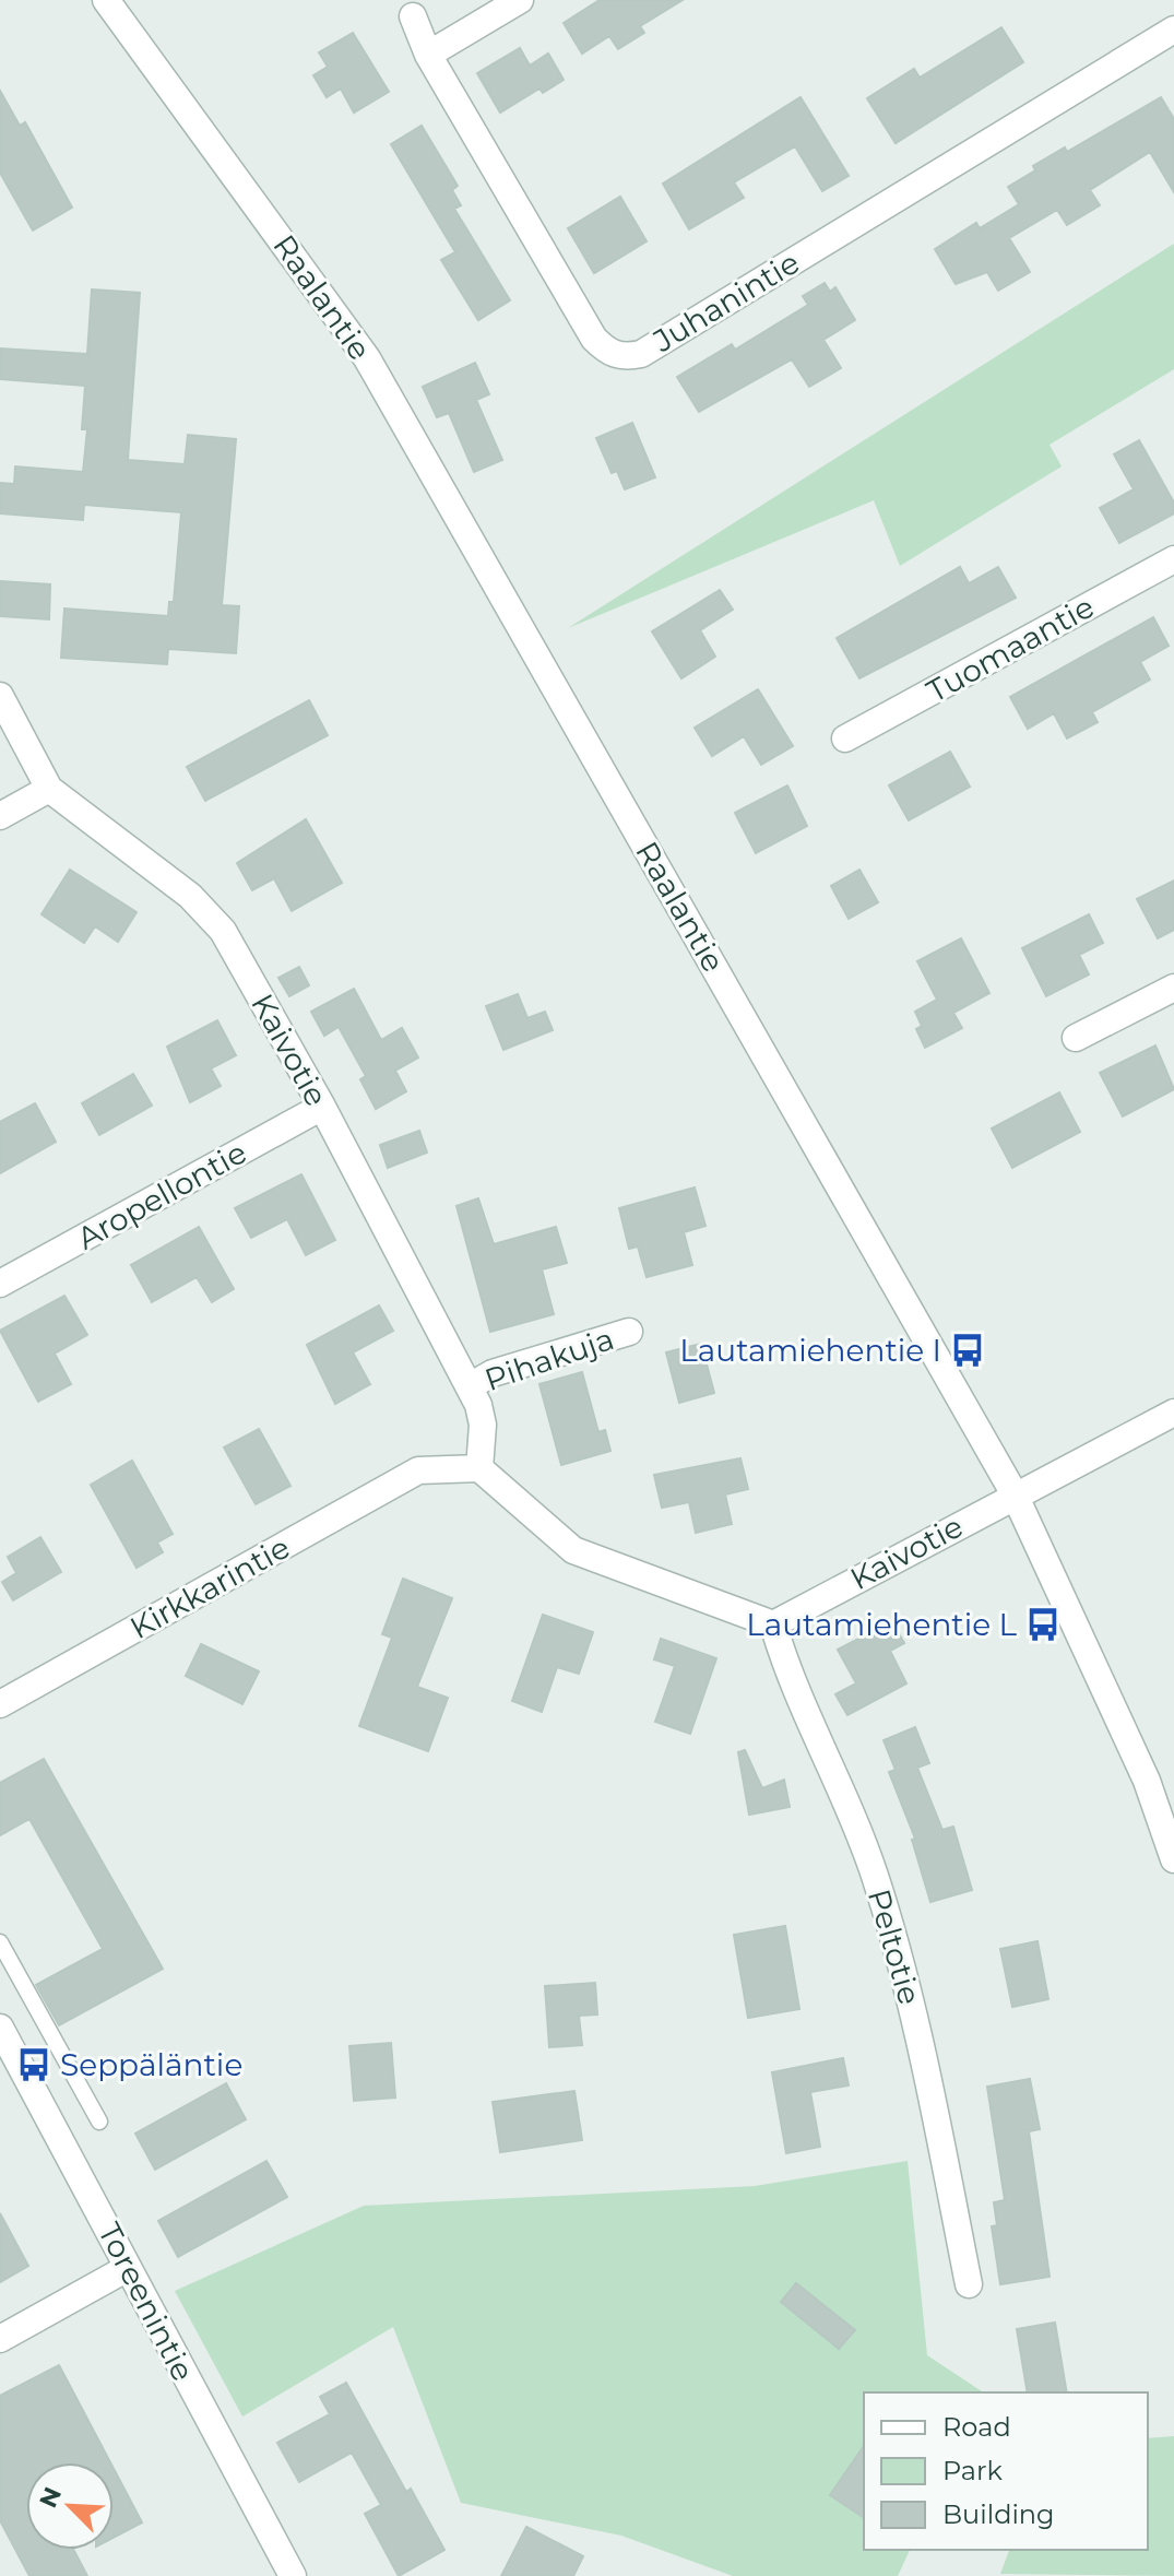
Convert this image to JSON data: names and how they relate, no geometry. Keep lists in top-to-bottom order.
{
  "streets": {
    "street": [
      "Raalantie",
      "Juhanintie",
      "Tuomaantie",
      "Kaivotie",
      "Aropellontie",
      "Pihakuja",
      "Kirkkarintie",
      "Peltotie",
      "Toreenintie"
    ]
  },
  "crossings": [
    ["Raalantie", "Kaivotie"],
    ["Kaivotie", "Aropellontie"],
    ["Kaivotie", "Pihakuja"],
    ["Kaivotie", "Kirkkarintie"],
    ["Kaivotie", "Peltotie"]
  ],
  "places": {
    "bus stop": ["Lautamiehentie I", "Lautamiehentie L", "Seppäläntie"]
  },
  "legend": ["Road", "Park", "Building"],
  "north": "top left"
}
